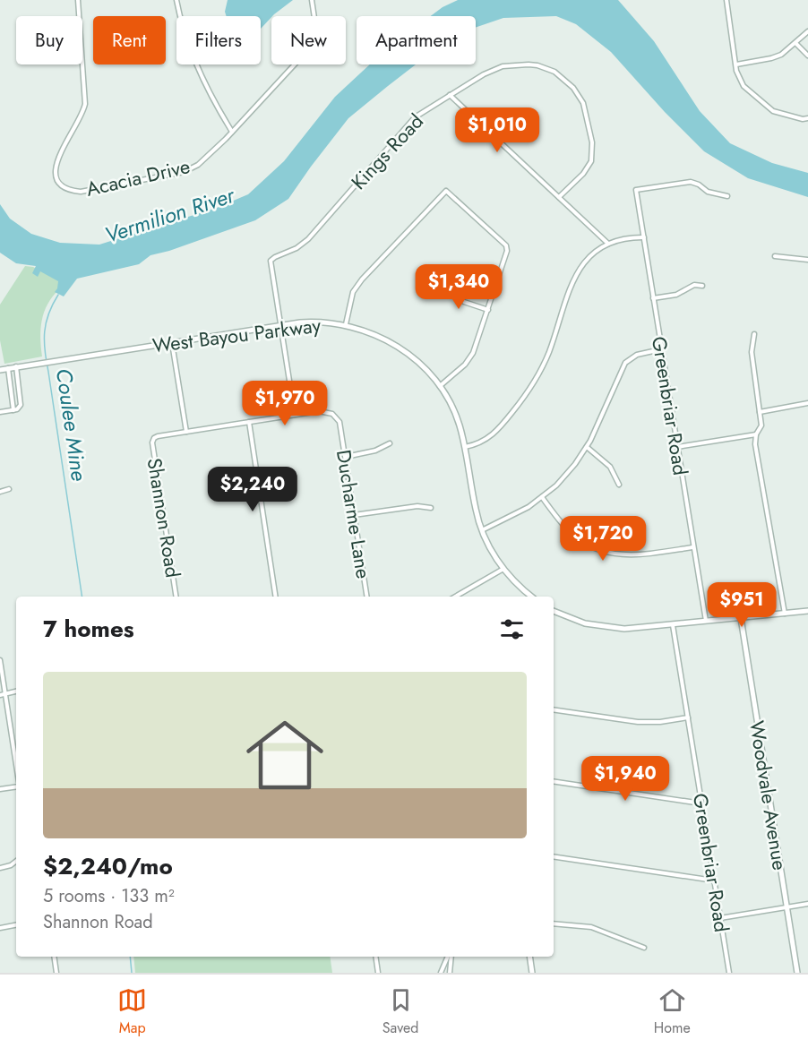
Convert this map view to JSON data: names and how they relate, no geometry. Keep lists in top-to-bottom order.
{
  "streets": {
    "street": [
      "Kings Road",
      "Acacia Drive",
      "West Bayou Parkway",
      "Greenbriar Road",
      "Ducharme Lane",
      "Shannon Road",
      "Woodvale Avenue"
    ]
  },
  "crossings": [
    ["Kings Road", "West Bayou Parkway"],
    ["Kings Road", "Shannon Road"],
    ["Ducharme Lane", "Shannon Road"]
  ],
  "water": ["Vermilion River", "Coulee Mine"],
  "page": {
    "chip": [
      "Buy",
      "Rent",
      "Filters",
      "New",
      "Apartment"
    ],
    "price": [
      "$1,010",
      "$1,340",
      "$1,970",
      "$2,240",
      "$1,720",
      "$951",
      "$1,940"
    ],
    "heading": "7 homes",
    "list": [
      {
        "name": "$2,240/mo",
        "note": "5 rooms · 133 m² · Shannon Road"
      }
    ],
    "tabs": ["Map", "Saved", "Home"]
  }
}
